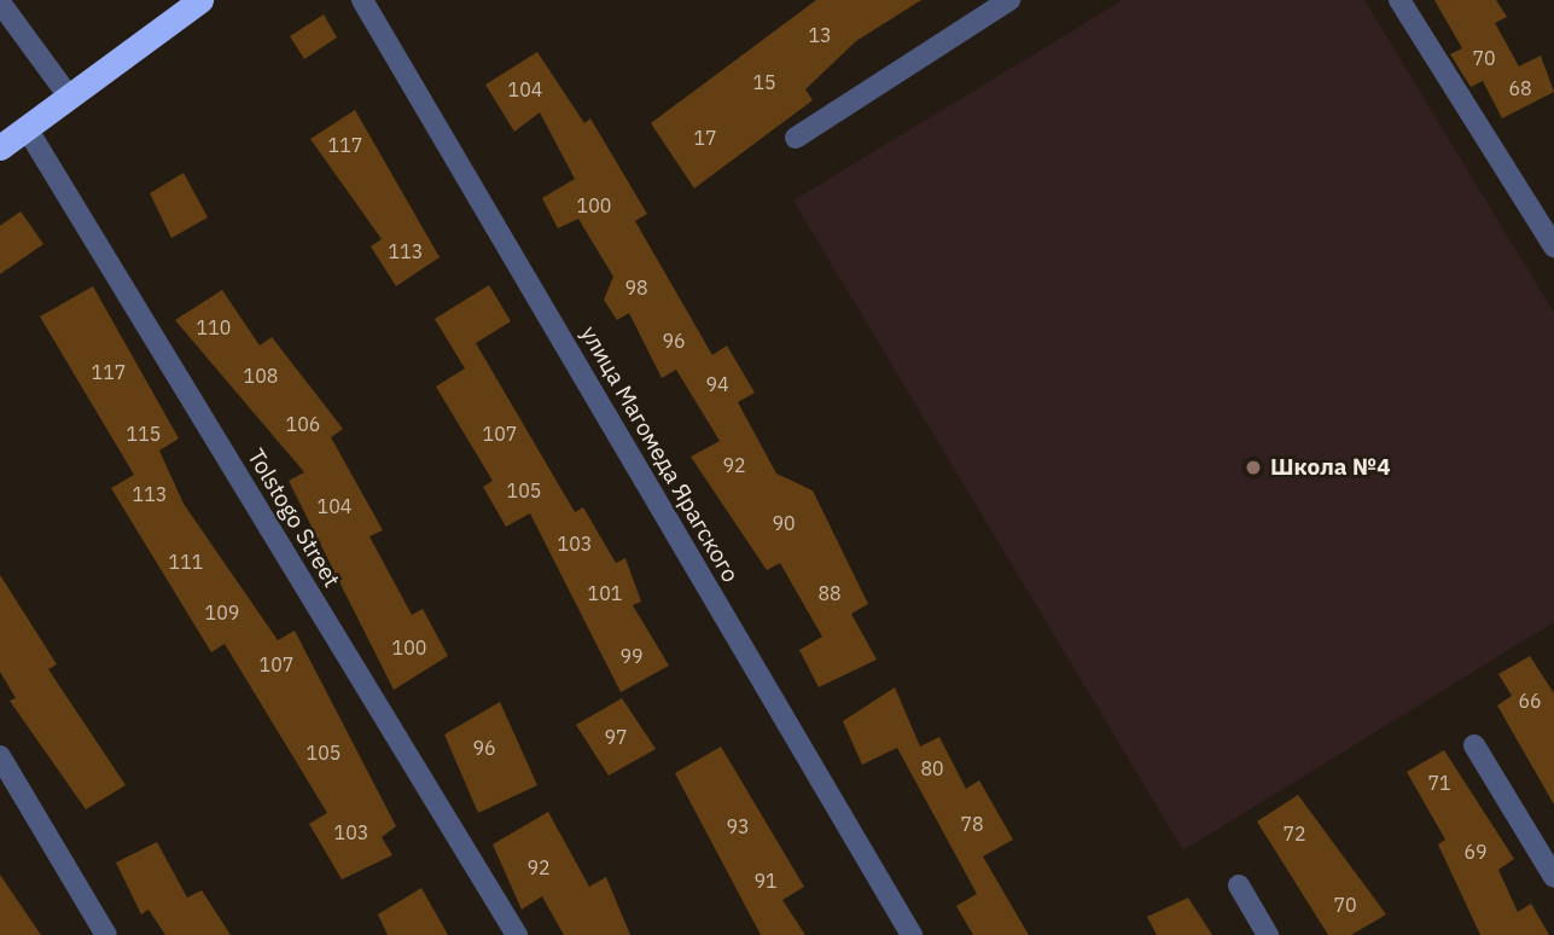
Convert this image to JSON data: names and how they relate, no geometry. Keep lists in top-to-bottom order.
{
  "streets": {
    "street": ["улица Магомеда Ярагского", "Tolstogo Street"]
  },
  "places": ["Школа №4"],
  "house_numbers": [
    "13",
    "70",
    "15",
    "68",
    "104",
    "17",
    "117",
    "100",
    "113",
    "98",
    "110",
    "96",
    "117",
    "108",
    "94",
    "106",
    "115",
    "107",
    "92",
    "105",
    "113",
    "104",
    "90",
    "103",
    "111",
    "101",
    "88",
    "109",
    "100",
    "99",
    "107",
    "66",
    "97",
    "96",
    "105",
    "80",
    "71",
    "78",
    "93",
    "103",
    "72",
    "69",
    "92",
    "91",
    "70"
  ]
}
